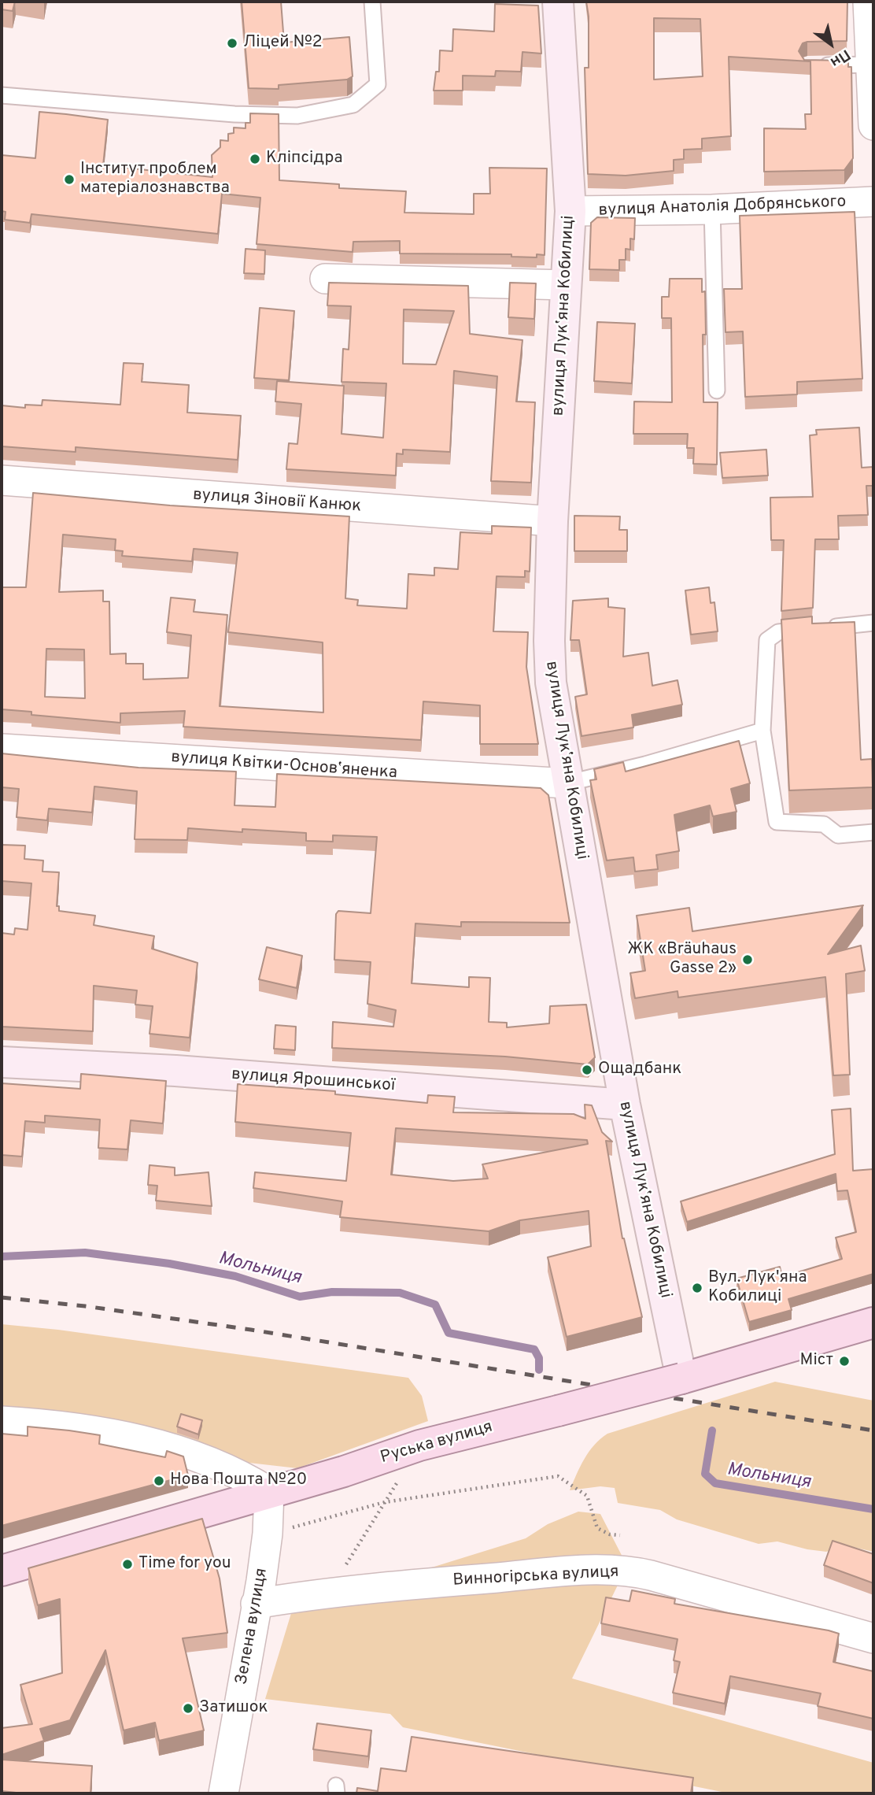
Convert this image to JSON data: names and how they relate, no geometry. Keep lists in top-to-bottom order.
{
  "streets": {
    "main road": ["Руська вулиця"],
    "street": [
      "вулиця Анатолія Добрянського",
      "вулиця Лукʼяна Кобилиці",
      "вулиця Зіновії Канюк",
      "вулиця Квітки-Основʼяненка",
      "вулиця Ярошинської",
      "Винногірська вулиця",
      "Зелена вулиця"
    ]
  },
  "crossings": [
    ["вулиця Анатолія Добрянського", "вулиця Лукʼяна Кобилиці"],
    ["вулиця Лукʼяна Кобилиці", "вулиця Зіновії Канюк"],
    ["вулиця Лукʼяна Кобилиці", "вулиця Квітки-Основʼяненка"],
    ["вулиця Лукʼяна Кобилиці", "вулиця Ярошинської"],
    ["вулиця Лукʼяна Кобилиці", "Руська вулиця"],
    ["Руська вулиця", "Зелена вулиця"],
    ["Винногірська вулиця", "Зелена вулиця"]
  ],
  "water": ["Мольниця"],
  "places": [
    "Ліцей №2",
    "Кліпсідра",
    "Інститут проблем матеріалознавства",
    "ЖК «Bräuhaus Gasse 2»",
    "Ощадбанк",
    "Вул. Лук'яна Кобилиці",
    "Міст",
    "Нова Пошта №20",
    "Time for you",
    "Затишок"
  ],
  "north": "bottom right"
}
